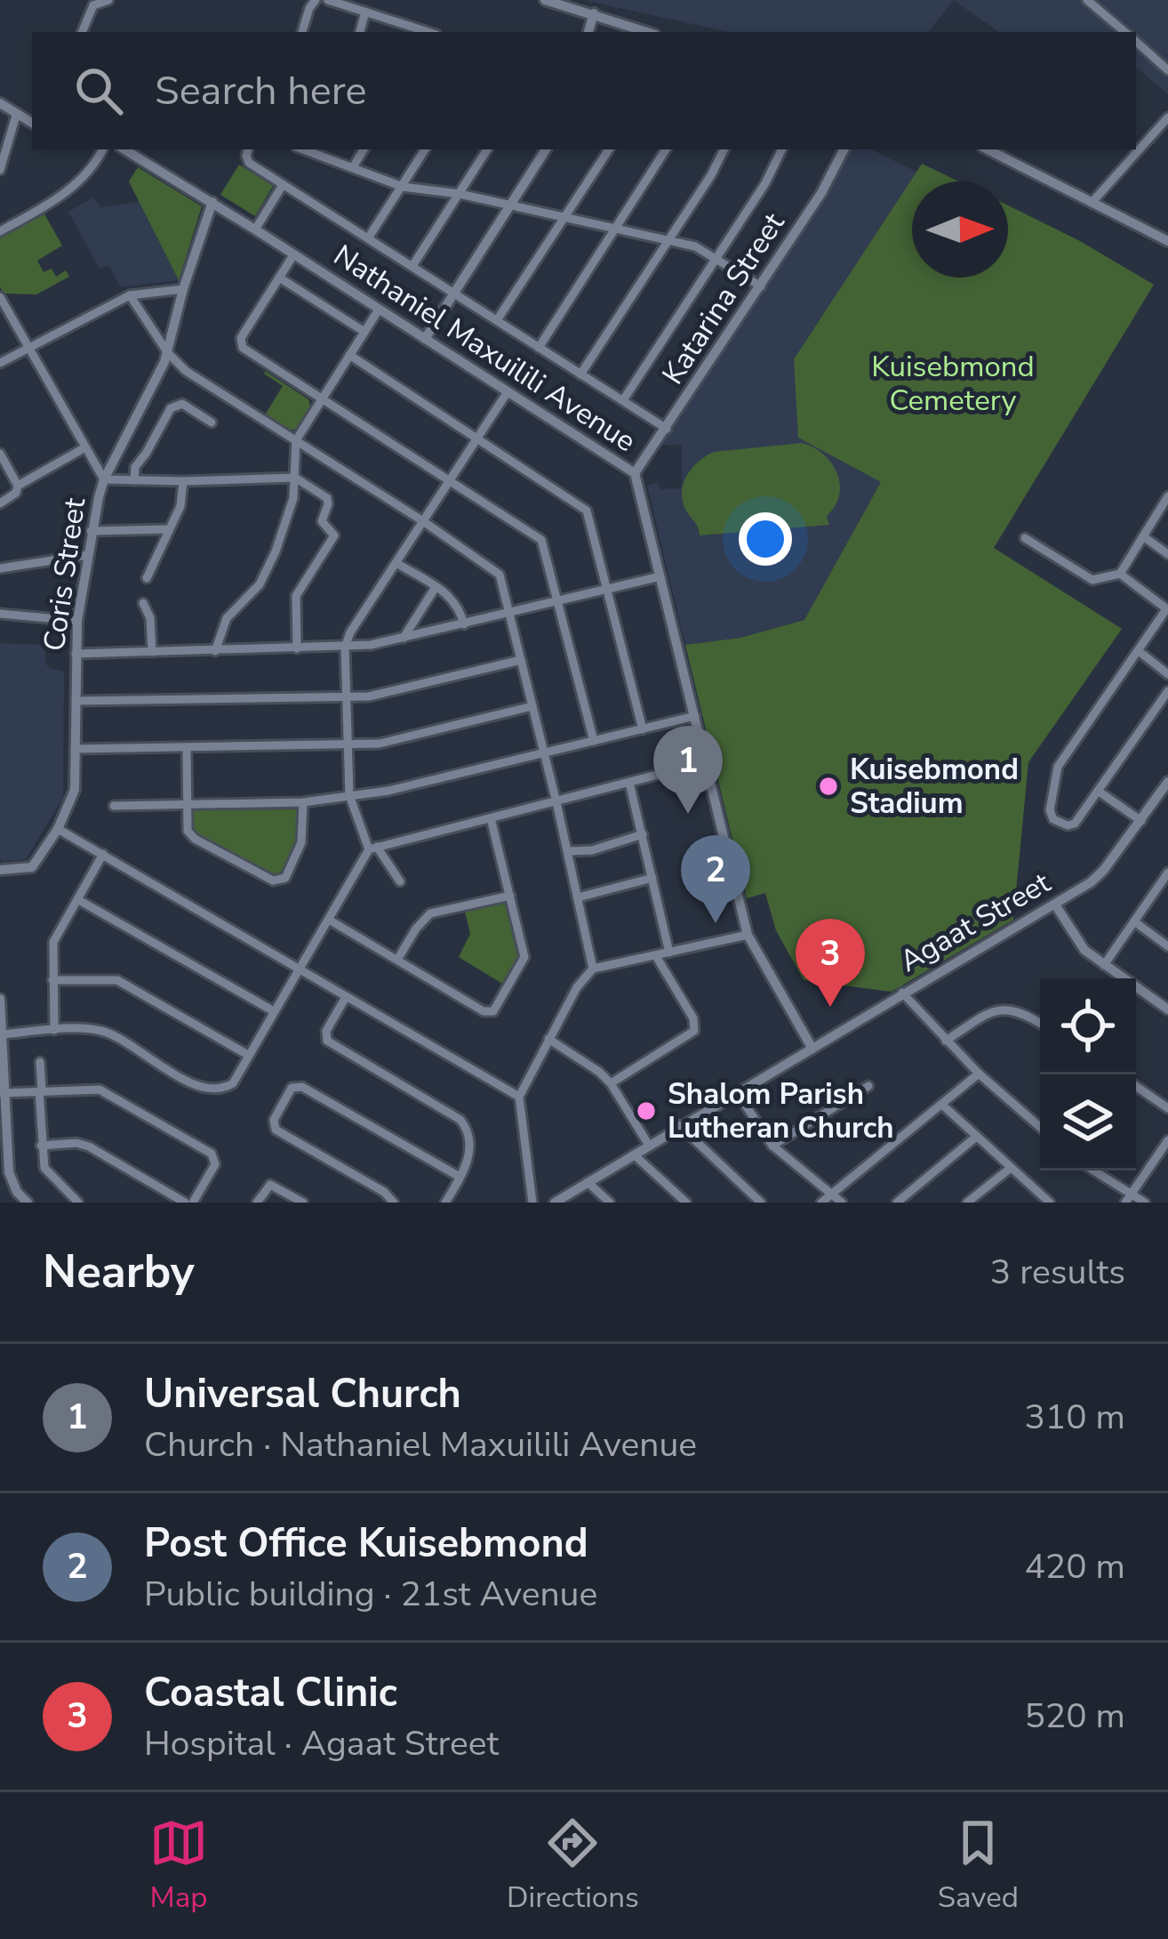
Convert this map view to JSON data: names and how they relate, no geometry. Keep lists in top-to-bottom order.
{
  "streets": {
    "street": [
      "Katarina Street",
      "Nathaniel Maxuilili Avenue",
      "Coris Street",
      "Agaat Street"
    ]
  },
  "crossings": [
    ["Katarina Street", "Nathaniel Maxuilili Avenue"],
    ["Nathaniel Maxuilili Avenue", "Coris Street"],
    ["Nathaniel Maxuilili Avenue", "Agaat Street"]
  ],
  "parks": ["Kuisebmond Cemetery"],
  "places": ["Kuisebmond Stadium", "Shalom Parish Lutheran Church"],
  "north": "right",
  "page": {
    "search": "Search here",
    "pins": ["1", "2", "3"],
    "heading": ["Nearby", "3 results"],
    "list": [
      {
        "mark": "1",
        "name": "Universal Church",
        "note": "Church · Nathaniel Maxuilili Avenue",
        "value": "310 m"
      },
      {
        "mark": "2",
        "name": "Post Office Kuisebmond",
        "note": "Public building · 21st Avenue",
        "value": "420 m"
      },
      {
        "mark": "3",
        "name": "Coastal Clinic",
        "note": "Hospital · Agaat Street",
        "value": "520 m"
      }
    ],
    "nav": ["Map", "Directions", "Saved"]
  }
}
